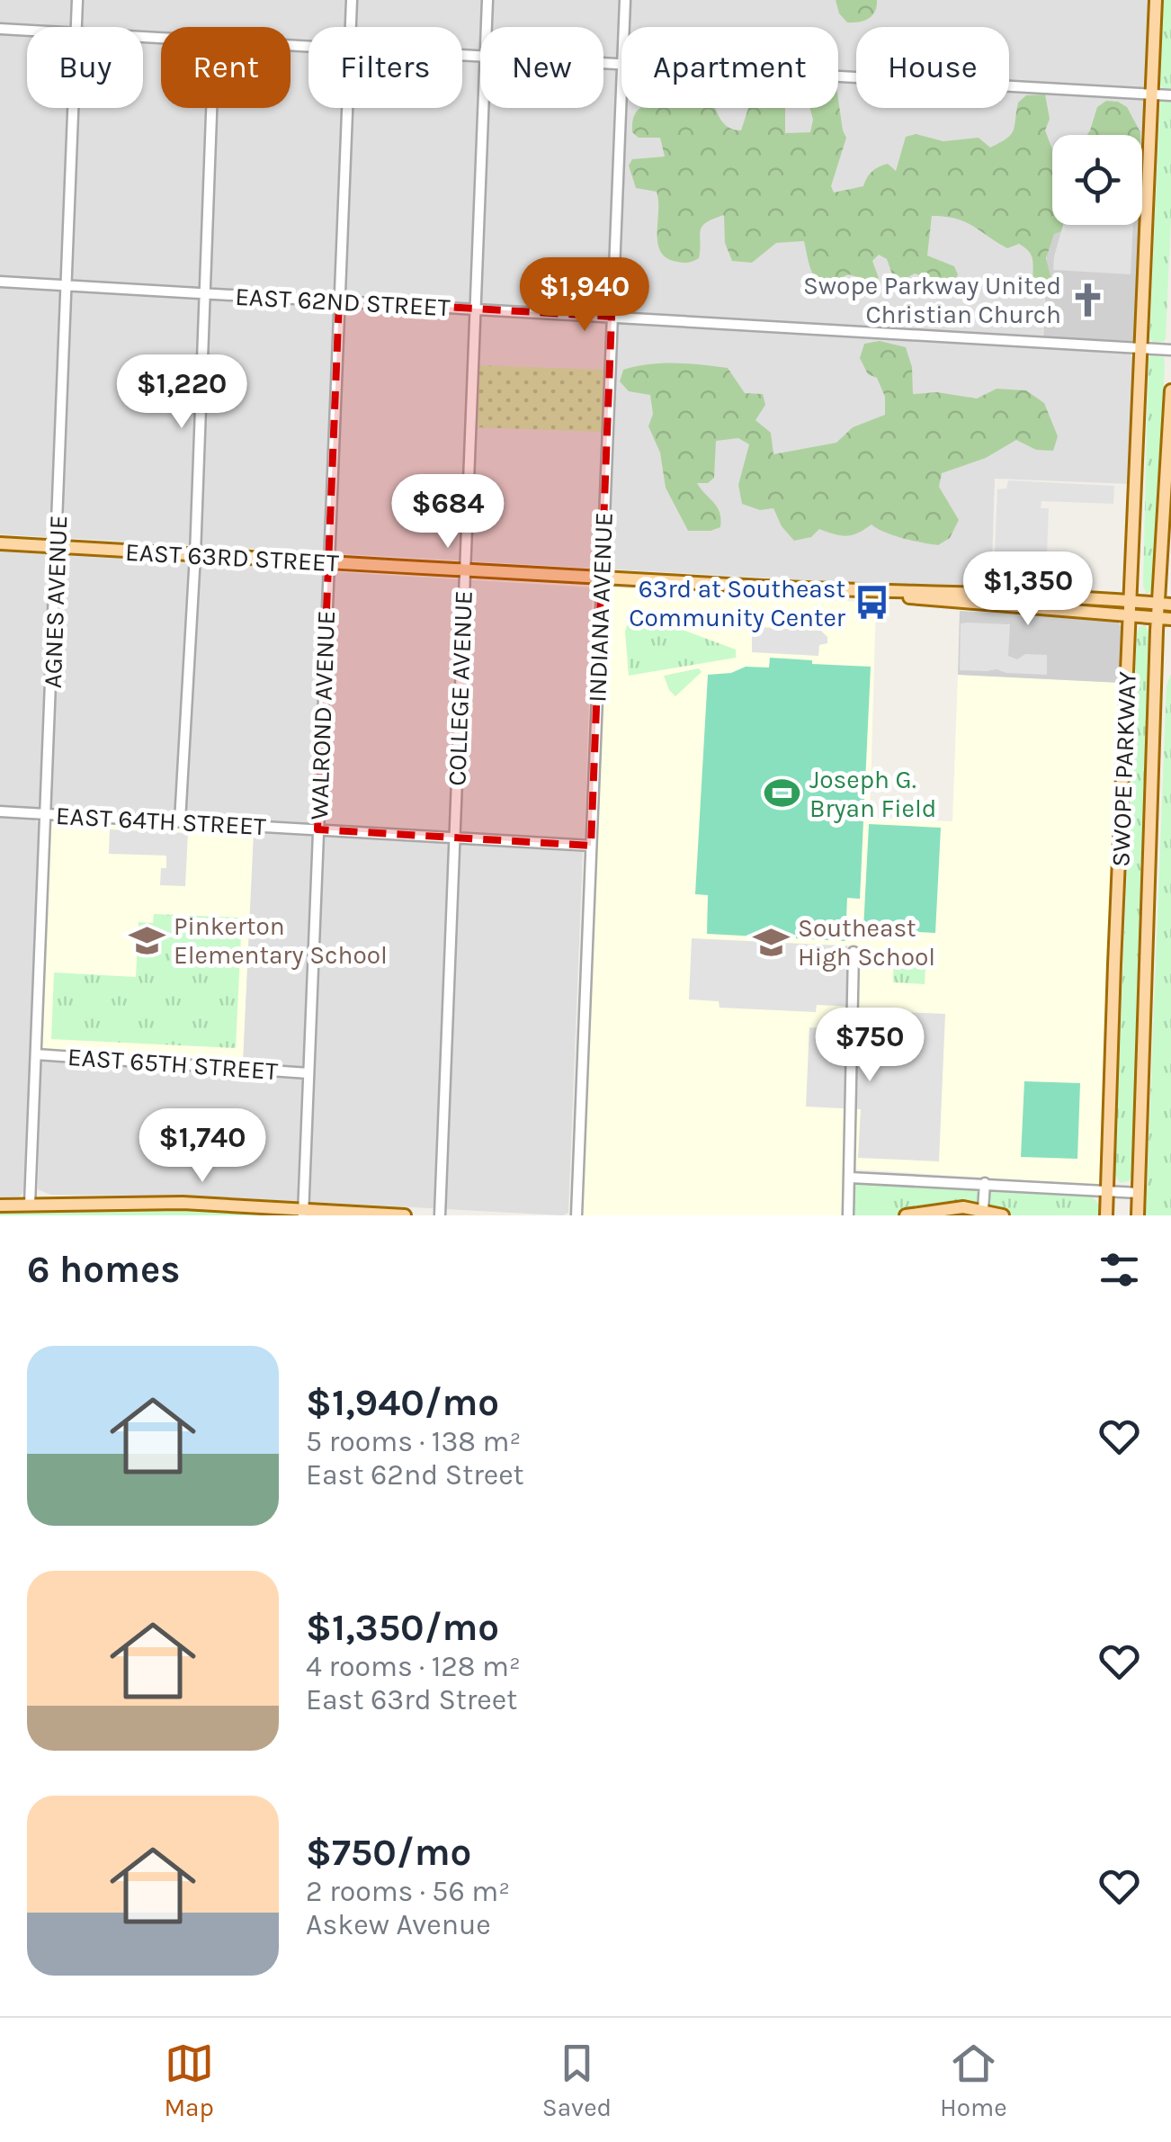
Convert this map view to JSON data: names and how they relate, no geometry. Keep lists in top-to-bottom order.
{
  "streets": {
    "main road": ["EAST 63RD STREET", "SWOPE PARKWAY"],
    "street": [
      "EAST 62ND STREET",
      "AGNES AVENUE",
      "INDIANA AVENUE",
      "COLLEGE AVENUE",
      "WALROND AVENUE",
      "EAST 64TH STREET",
      "EAST 65TH STREET"
    ]
  },
  "crossings": [
    ["EAST 62ND STREET", "AGNES AVENUE"],
    ["EAST 62ND STREET", "INDIANA AVENUE"],
    ["EAST 62ND STREET", "COLLEGE AVENUE"],
    ["EAST 62ND STREET", "WALROND AVENUE"],
    ["EAST 62ND STREET", "SWOPE PARKWAY"],
    ["EAST 63RD STREET", "AGNES AVENUE"],
    ["EAST 63RD STREET", "INDIANA AVENUE"],
    ["EAST 63RD STREET", "COLLEGE AVENUE"],
    ["EAST 63RD STREET", "WALROND AVENUE"],
    ["EAST 63RD STREET", "SWOPE PARKWAY"],
    ["AGNES AVENUE", "EAST 64TH STREET"],
    ["AGNES AVENUE", "EAST 65TH STREET"],
    ["INDIANA AVENUE", "EAST 64TH STREET"],
    ["COLLEGE AVENUE", "EAST 64TH STREET"],
    ["WALROND AVENUE", "EAST 64TH STREET"],
    ["WALROND AVENUE", "EAST 65TH STREET"]
  ],
  "places": {
    "church": ["Swope Parkway United Christian Church"],
    "bus stop": ["63rd at Southeast Community Center"],
    "sports": ["Joseph G. Bryan Field"],
    "school or university": ["Pinkerton Elementary School", "Southeast High School"]
  },
  "page": {
    "chip": [
      "Buy",
      "Rent",
      "Filters",
      "New",
      "Apartment",
      "House"
    ],
    "price": [
      "$1,940",
      "$1,220",
      "$684",
      "$1,350",
      "$750",
      "$1,740"
    ],
    "heading": "6 homes",
    "list": [
      {
        "name": "$1,940/mo",
        "note": "5 rooms · 138 m² · East 62nd Street"
      },
      {
        "name": "$1,350/mo",
        "note": "4 rooms · 128 m² · East 63rd Street"
      },
      {
        "name": "$750/mo",
        "note": "2 rooms · 56 m² · Askew Avenue"
      }
    ],
    "tabs": ["Map", "Saved", "Home"]
  }
}
